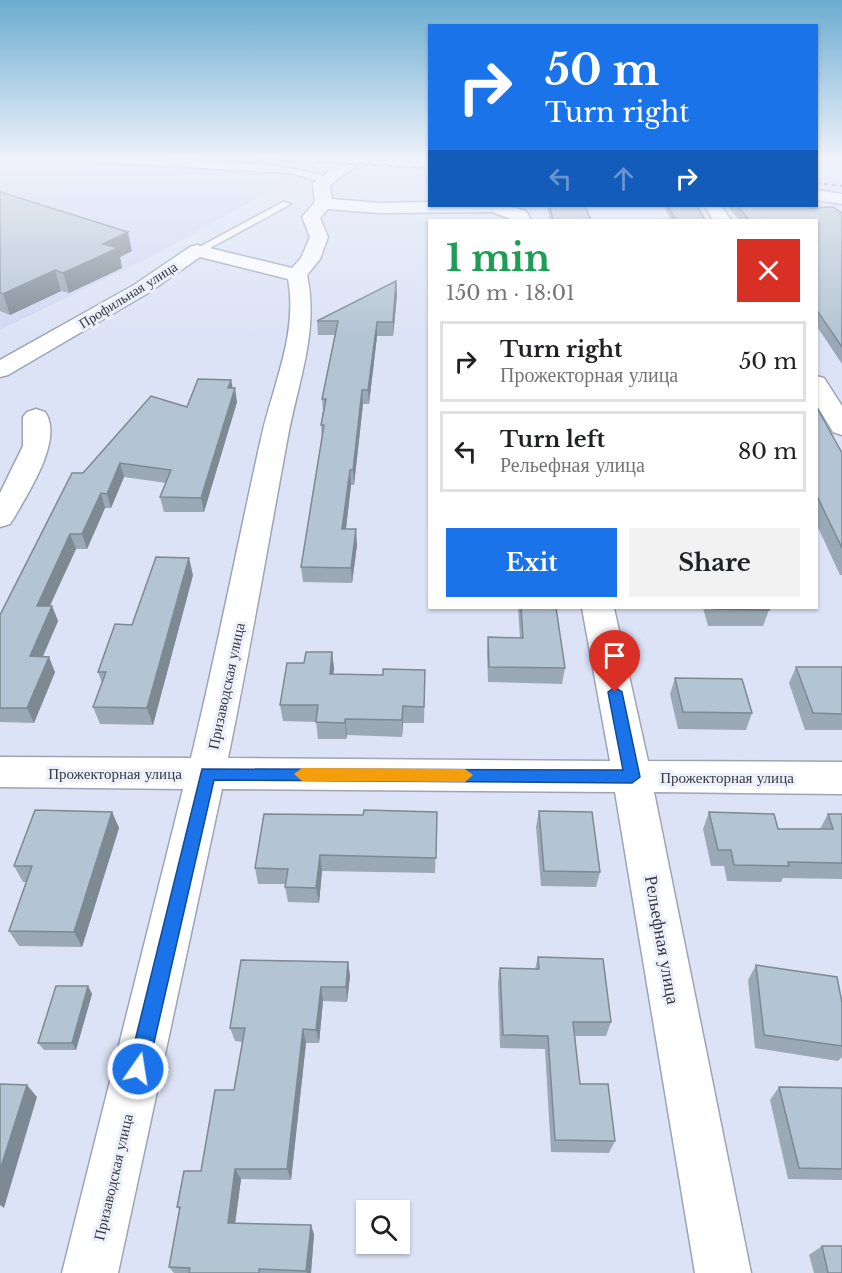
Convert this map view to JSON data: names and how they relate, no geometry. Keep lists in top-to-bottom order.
{
  "streets": {
    "street": [
      "Профильная улица",
      "Призаводская улица",
      "Прожекторная улица",
      "Рельефная улица"
    ]
  },
  "crossings": [
    ["Призаводская улица", "Прожекторная улица"],
    ["Прожекторная улица", "Рельефная улица"]
  ],
  "page": {
    "turn": ["50 m", "Turn right"],
    "heading": ["1 min", "150 m · 18:01"],
    "list": [
      {
        "name": "Turn right",
        "note": "Прожекторная улица",
        "value": "50 m"
      },
      {
        "name": "Turn left",
        "note": "Рельефная улица",
        "value": "80 m"
      }
    ],
    "buttons": ["Exit", "Share"]
  }
}
